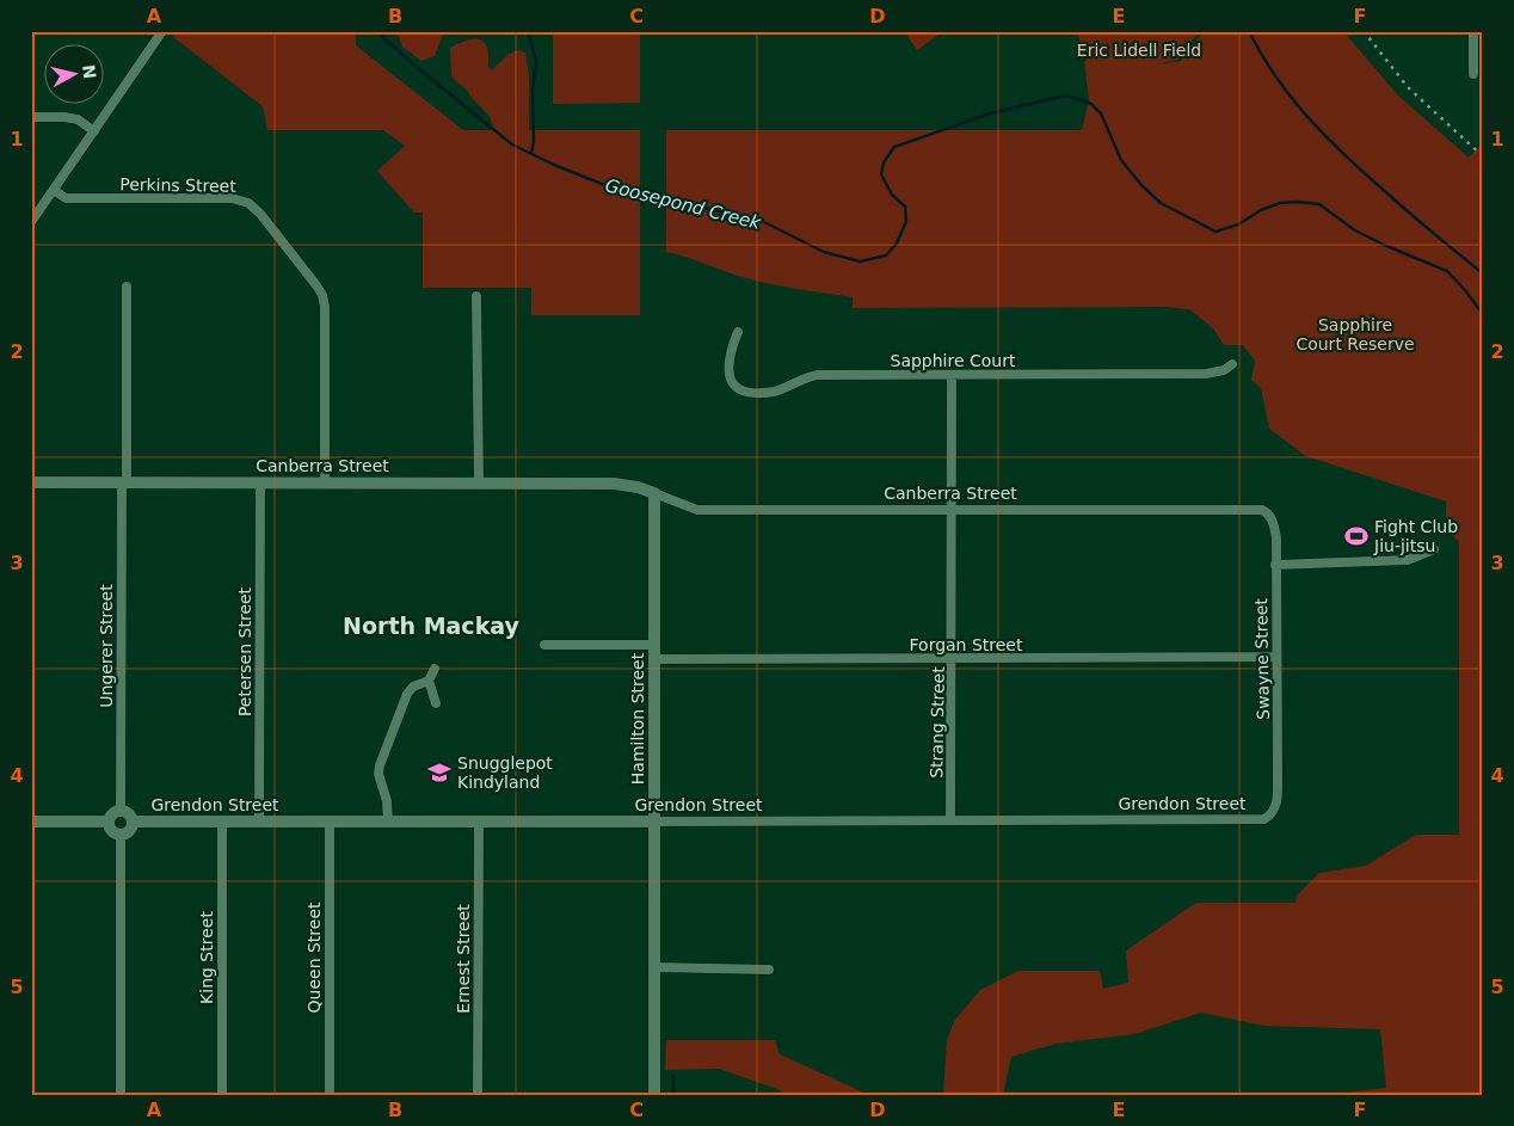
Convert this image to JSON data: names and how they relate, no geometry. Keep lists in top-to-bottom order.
{
  "streets": {
    "street": [
      "Perkins Street",
      "Sapphire Court",
      "Canberra Street",
      "Forgan Street",
      "Ungerer Street",
      "Petersen Street",
      "Swayne Street",
      "Hamilton Street",
      "Strang Street",
      "Grendon Street",
      "King Street",
      "Queen Street",
      "Ernest Street"
    ]
  },
  "crossings": [
    ["Perkins Street", "Canberra Street"],
    ["Sapphire Court", "Strang Street"],
    ["Canberra Street", "Ungerer Street"],
    ["Canberra Street", "Petersen Street"],
    ["Canberra Street", "Swayne Street"],
    ["Canberra Street", "Hamilton Street"],
    ["Canberra Street", "Strang Street"],
    ["Forgan Street", "Swayne Street"],
    ["Forgan Street", "Hamilton Street"],
    ["Forgan Street", "Strang Street"],
    ["Ungerer Street", "Grendon Street"],
    ["Petersen Street", "Grendon Street"],
    ["Swayne Street", "Grendon Street"],
    ["Hamilton Street", "Grendon Street"],
    ["Strang Street", "Grendon Street"],
    ["Grendon Street", "King Street"],
    ["Grendon Street", "Queen Street"],
    ["Grendon Street", "Ernest Street"]
  ],
  "districts": ["North Mackay"],
  "water": ["Goosepond Creek"],
  "parks": ["Eric Lidell Field", "Sapphire Court Reserve"],
  "places": {
    "sports": ["Fight Club Jiu-jitsu"],
    "school or university": ["Snugglepot Kindyland"]
  },
  "north": "right",
  "grid": {
    "columns": [
      "A",
      "B",
      "C",
      "D",
      "E",
      "F"
    ],
    "rows": [
      "1",
      "2",
      "3",
      "4",
      "5"
    ]
  }
}
